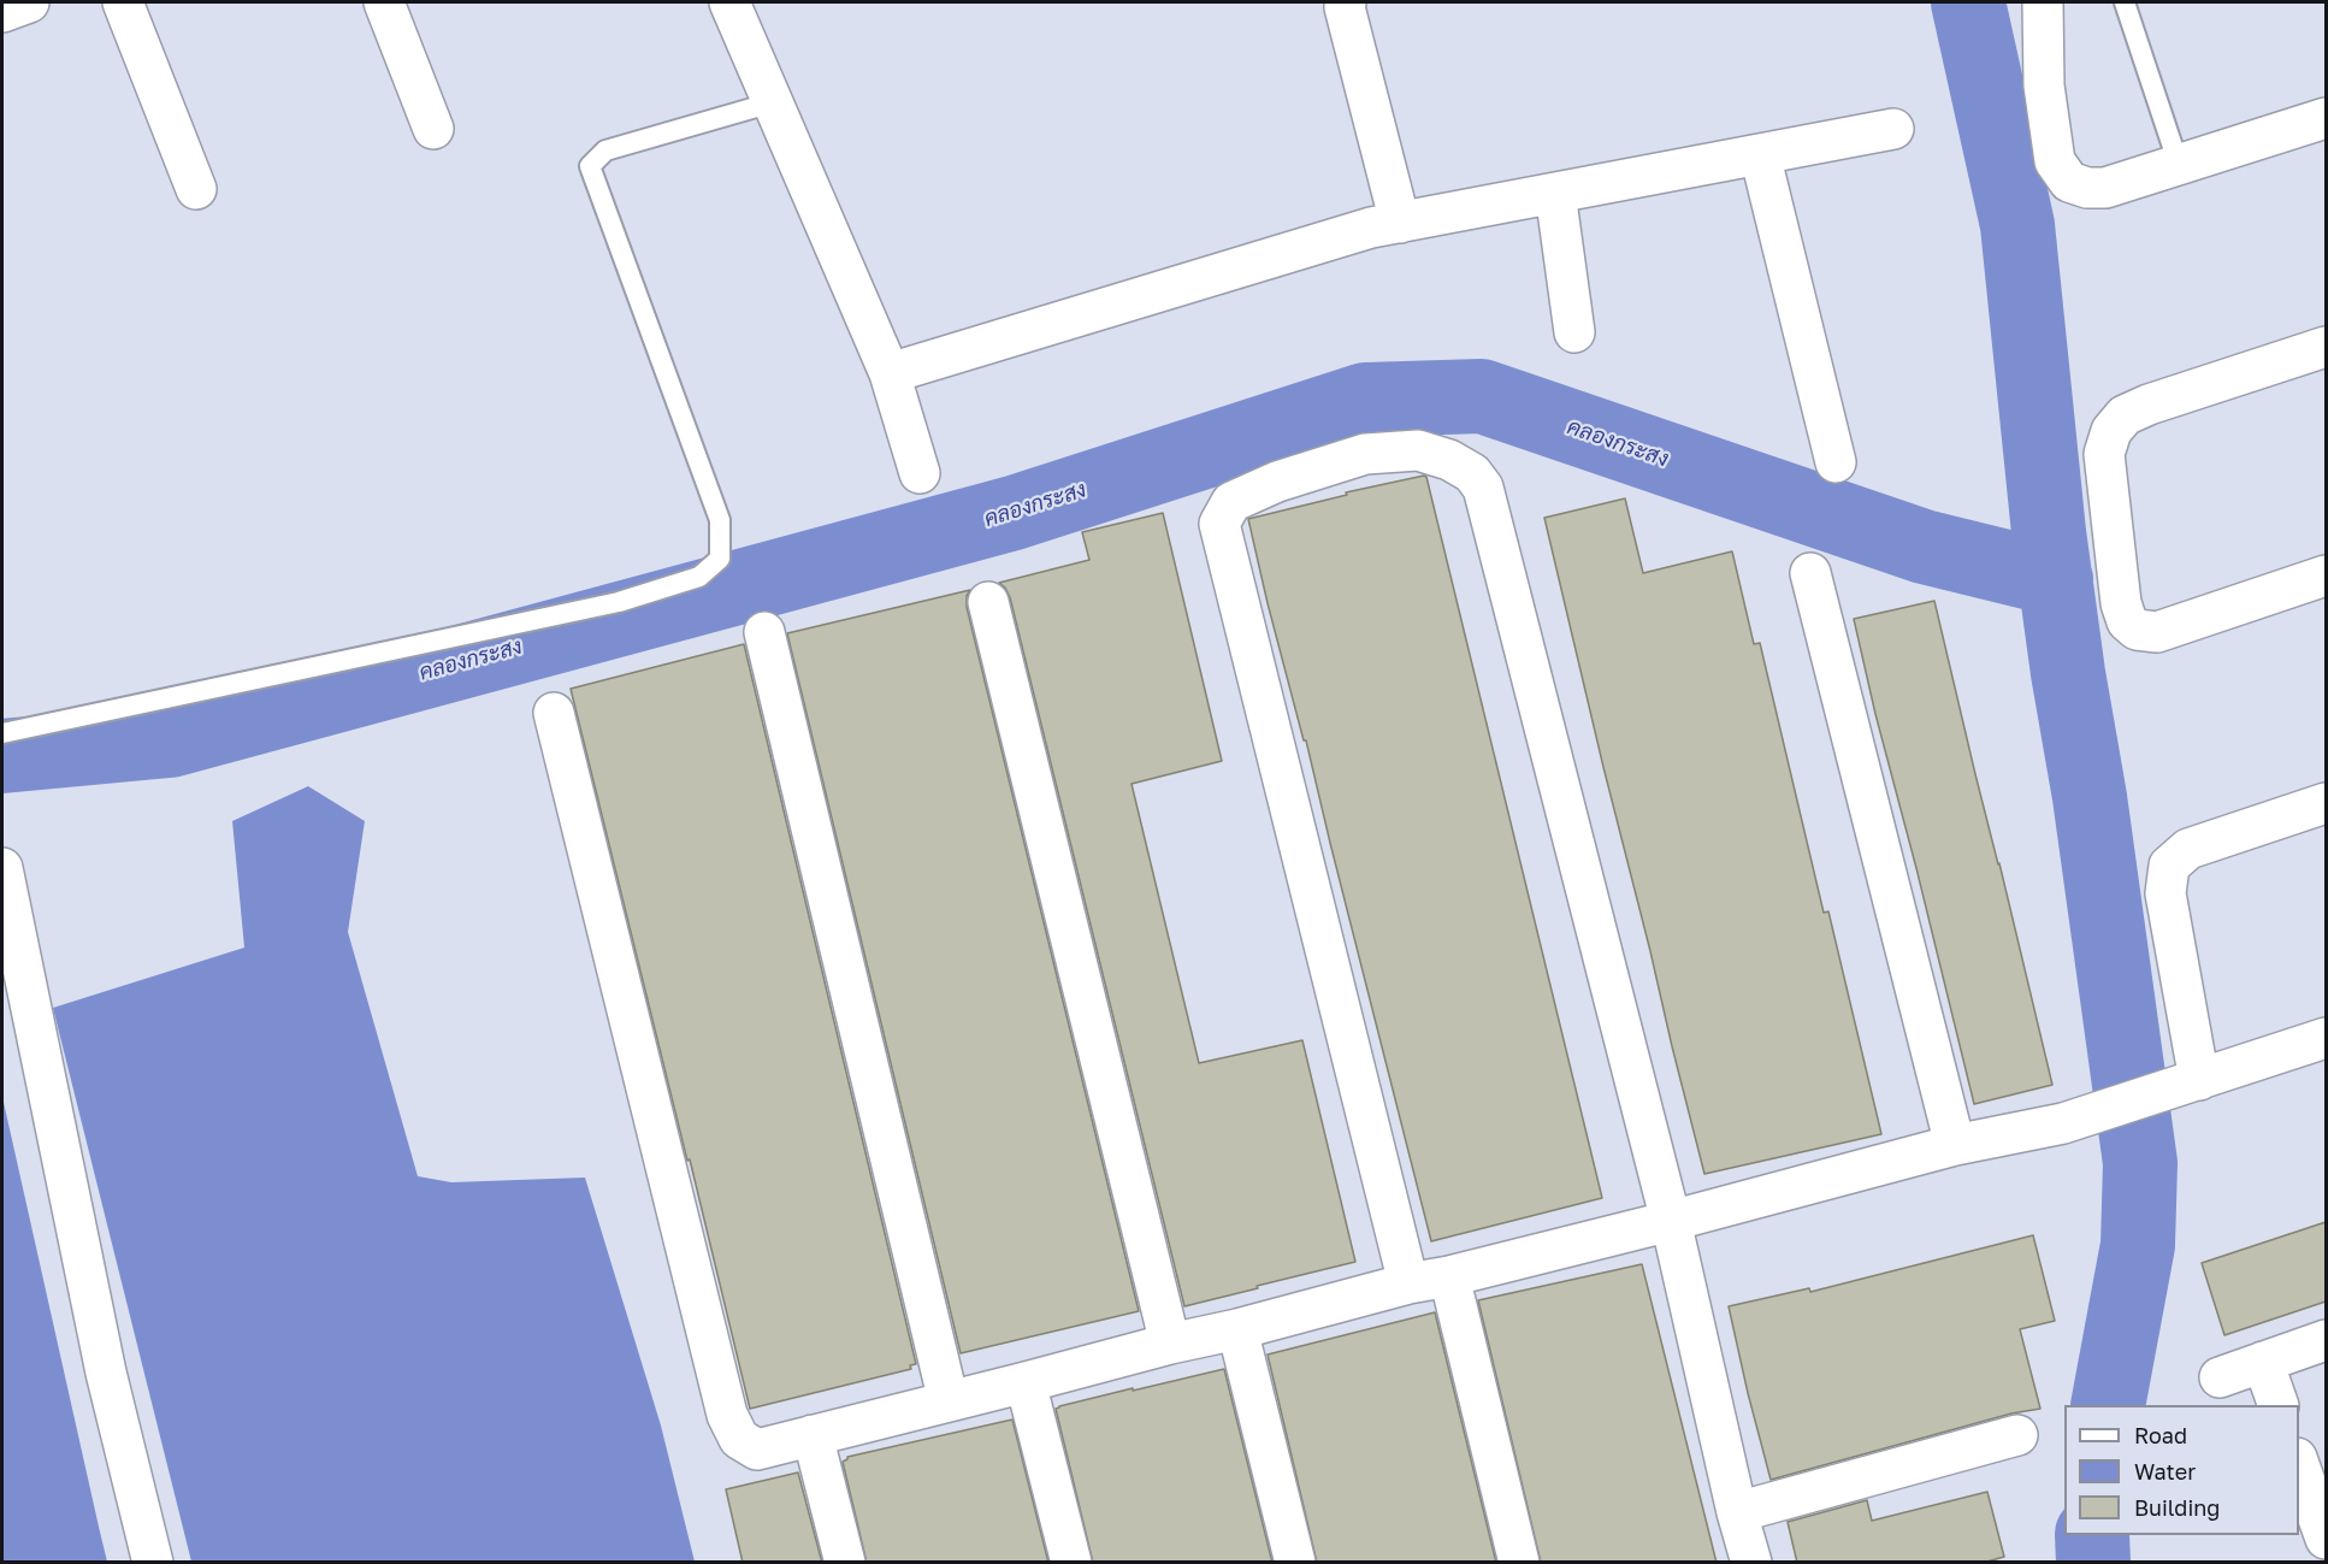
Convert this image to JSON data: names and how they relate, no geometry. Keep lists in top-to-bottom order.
{
  "water": ["คลองกระสง"],
  "legend": ["Road", "Water", "Building"]
}
